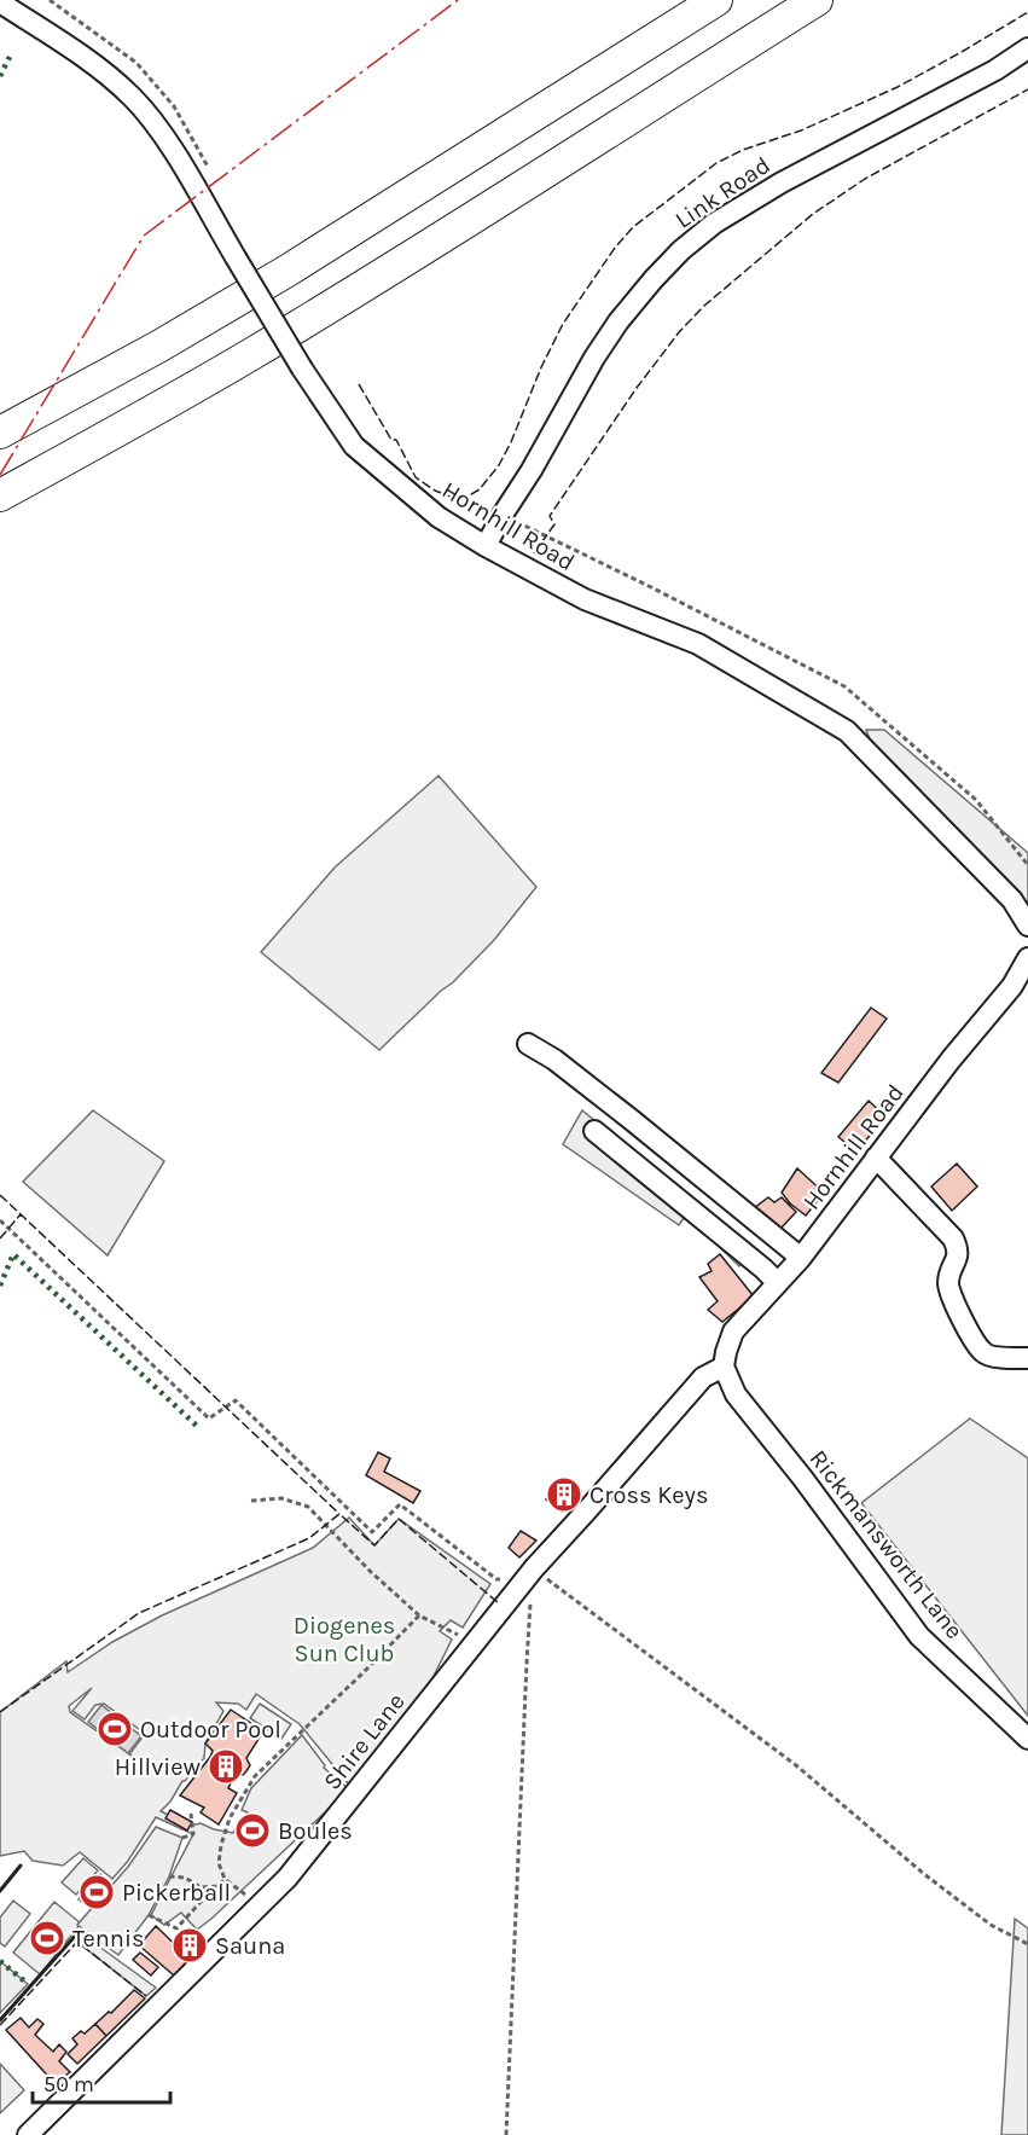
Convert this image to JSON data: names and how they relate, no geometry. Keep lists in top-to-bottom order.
{
  "streets": {
    "street": [
      "Link Road",
      "Hornhill Road",
      "Rickmansworth Lane",
      "Shire Lane"
    ]
  },
  "crossings": [
    ["Link Road", "Hornhill Road"],
    ["Hornhill Road", "Rickmansworth Lane"],
    ["Hornhill Road", "Shire Lane"],
    ["Rickmansworth Lane", "Shire Lane"]
  ],
  "parks": ["Diogenes Sun Club"],
  "places": {
    "building": ["Cross Keys", "Hillview", "Sauna"],
    "sports": [
      "Outdoor Pool",
      "Boules",
      "Pickerball",
      "Tennis"
    ]
  },
  "scale_bar": "50 m"
}
